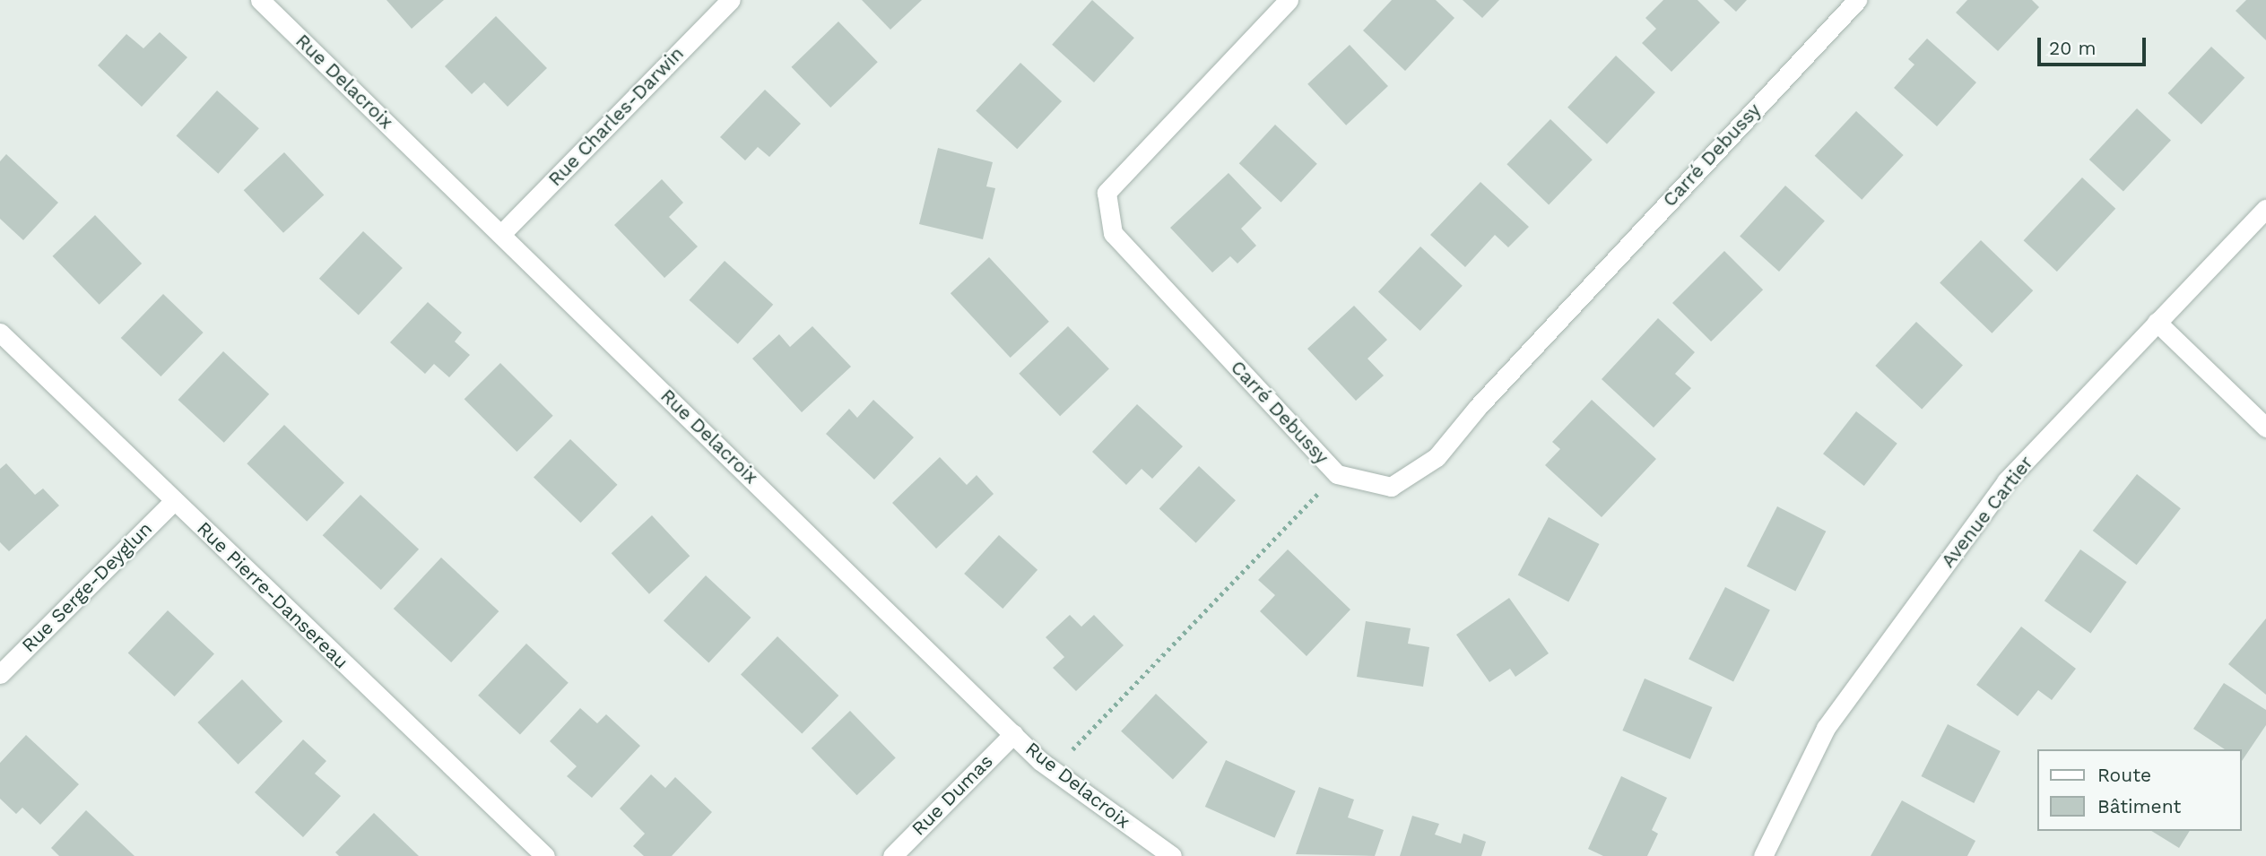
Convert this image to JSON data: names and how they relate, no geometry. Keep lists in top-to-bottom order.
{
  "streets": {
    "street": [
      "Rue Delacroix",
      "Rue Charles-Darwin",
      "Carré Debussy",
      "Avenue Cartier",
      "Rue Serge-Deyglun",
      "Rue Pierre-Dansereau",
      "Rue Dumas"
    ]
  },
  "crossings": [
    ["Rue Delacroix", "Rue Charles-Darwin"],
    ["Rue Delacroix", "Rue Dumas"],
    ["Rue Serge-Deyglun", "Rue Pierre-Dansereau"]
  ],
  "legend": ["Route", "Bâtiment"],
  "scale_bar": "20 m"
}
